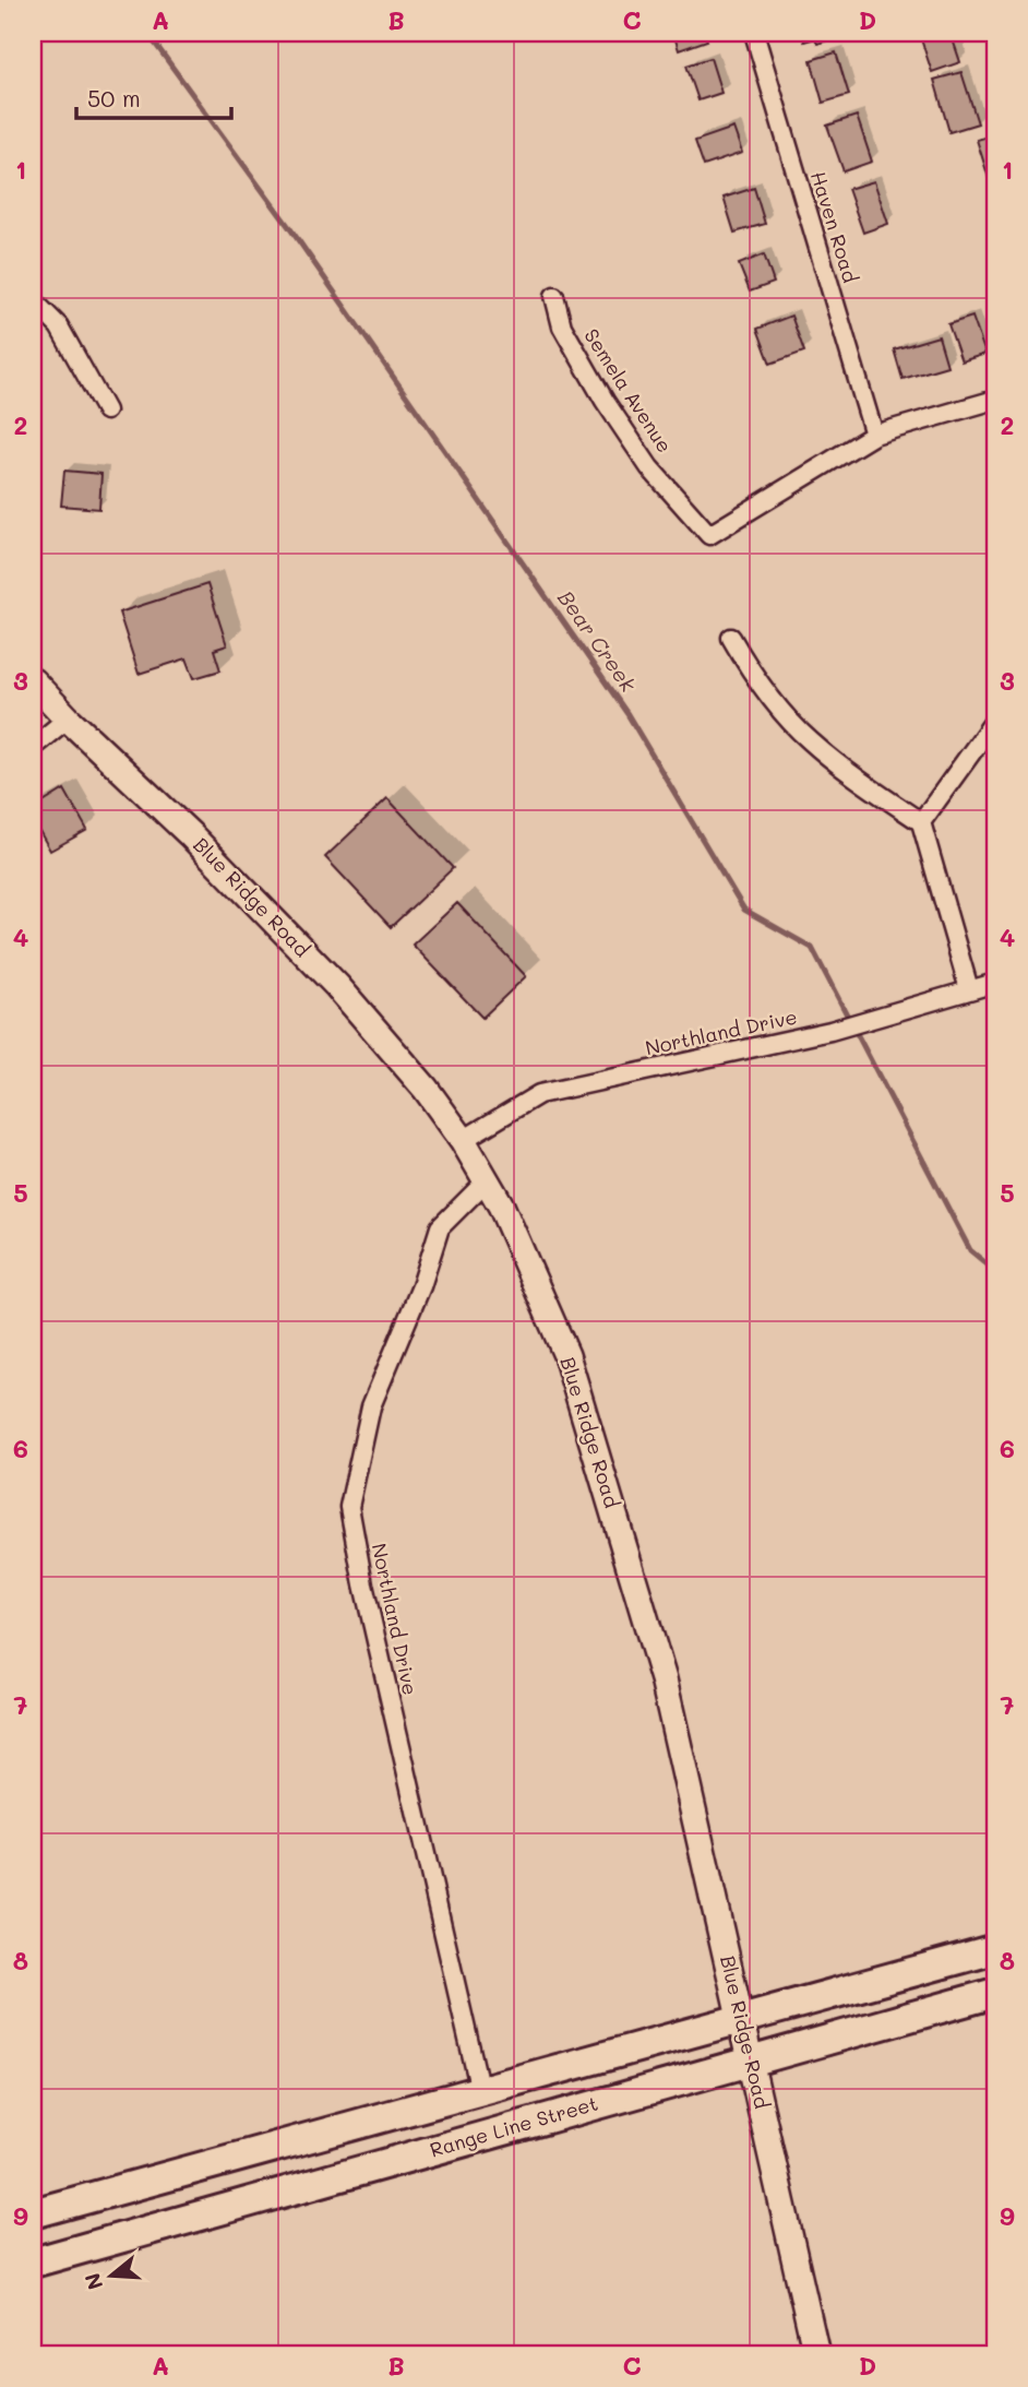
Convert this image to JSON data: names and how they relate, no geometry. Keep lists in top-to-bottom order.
{
  "streets": {
    "main road": ["Range Line Street"],
    "street": [
      "Haven Road",
      "Semela Avenue",
      "Blue Ridge Road",
      "Northland Drive"
    ]
  },
  "crossings": [
    ["Haven Road", "Semela Avenue"],
    ["Blue Ridge Road", "Northland Drive"],
    ["Blue Ridge Road", "Range Line Street"]
  ],
  "water": ["Bear Creek"],
  "scale_bar": "50 m",
  "north": "left",
  "grid": {
    "columns": [
      "A",
      "B",
      "C",
      "D"
    ],
    "rows": [
      "1",
      "2",
      "3",
      "4",
      "5",
      "6",
      "7",
      "8",
      "9"
    ]
  }
}
